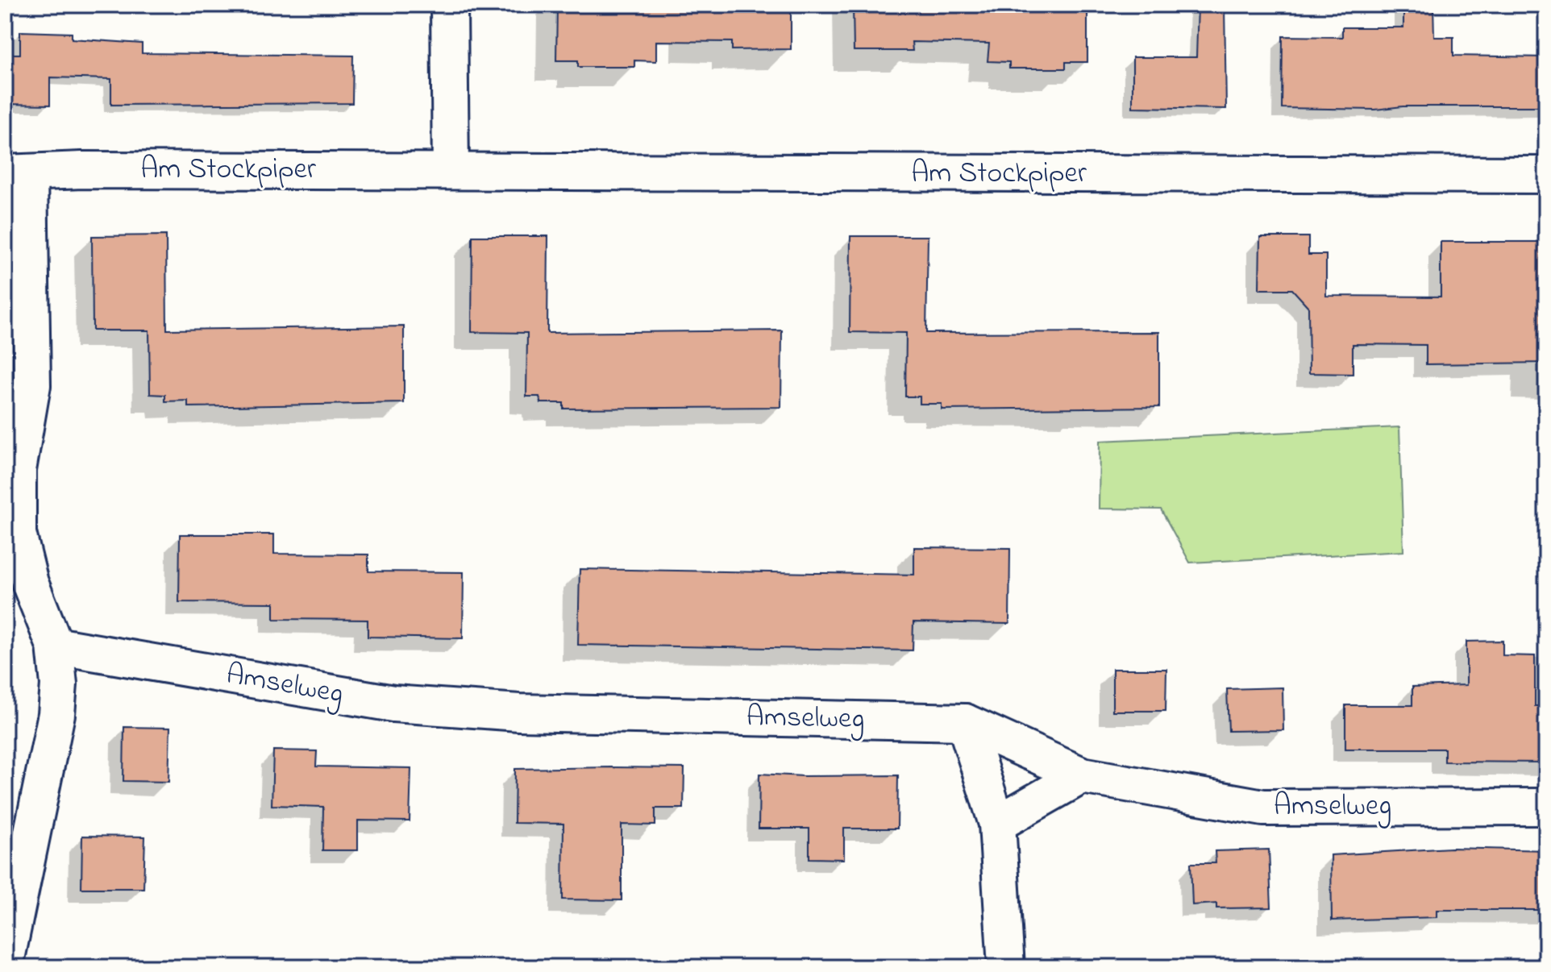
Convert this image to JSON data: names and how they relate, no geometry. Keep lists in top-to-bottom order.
{
  "streets": {
    "street": ["Am Stockpiper", "Amselweg"]
  }
}
